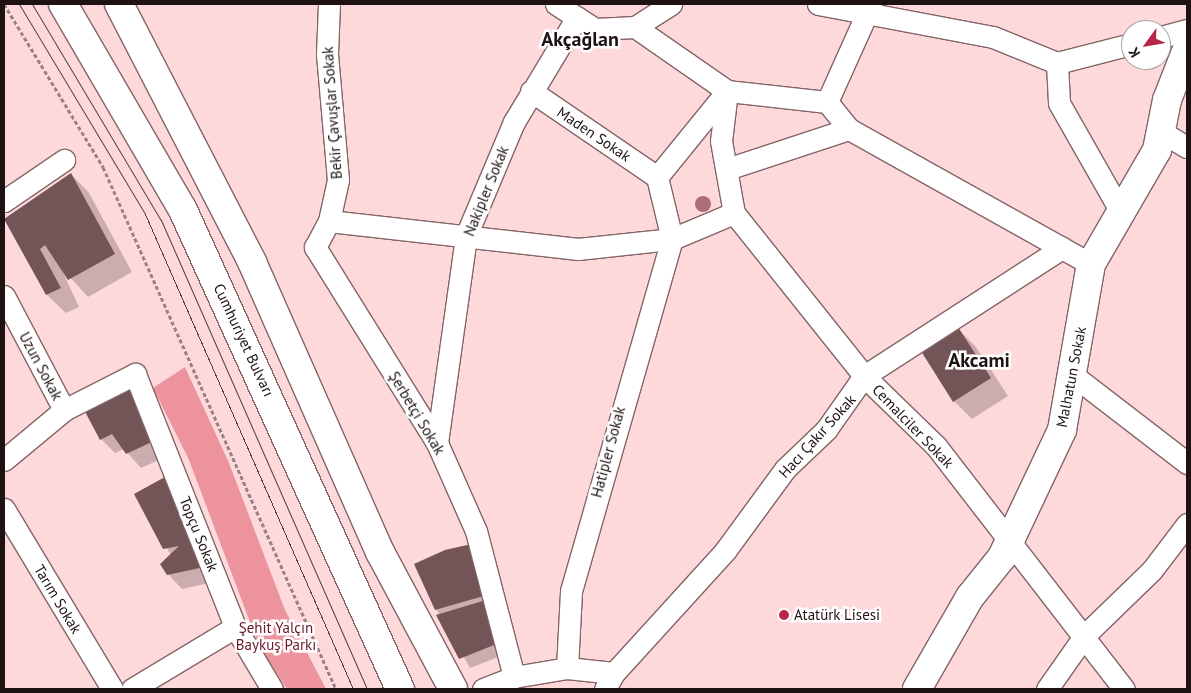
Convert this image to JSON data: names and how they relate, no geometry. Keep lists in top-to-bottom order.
{
  "streets": {
    "main road": ["Cumhuriyet Bulvarı", "Malhatun Sokak"],
    "street": [
      "Bekir Çavuşlar Sokak",
      "Maden Sokak",
      "Nakipler Sokak",
      "Uzun Sokak",
      "Şerbetçi Sokak",
      "Cemalciler Sokak",
      "Hacı Çakır Sokak",
      "Hatipler Sokak",
      "Topçu Sokak",
      "Tarım Sokak"
    ]
  },
  "crossings": [
    ["Bekir Çavuşlar Sokak", "Şerbetçi Sokak"],
    ["Maden Sokak", "Nakipler Sokak"],
    ["Nakipler Sokak", "Şerbetçi Sokak"],
    ["Uzun Sokak", "Topçu Sokak"],
    ["Malhatun Sokak", "Cemalciler Sokak"],
    ["Şerbetçi Sokak", "Hacı Çakır Sokak"],
    ["Cemalciler Sokak", "Hacı Çakır Sokak"],
    ["Hacı Çakır Sokak", "Hatipler Sokak"]
  ],
  "districts": ["Akçağlan", "Akcami"],
  "parks": ["Şehit Yalçın Baykuş Parkı"],
  "places": ["Atatürk Lisesi"],
  "north": "bottom left"
}
